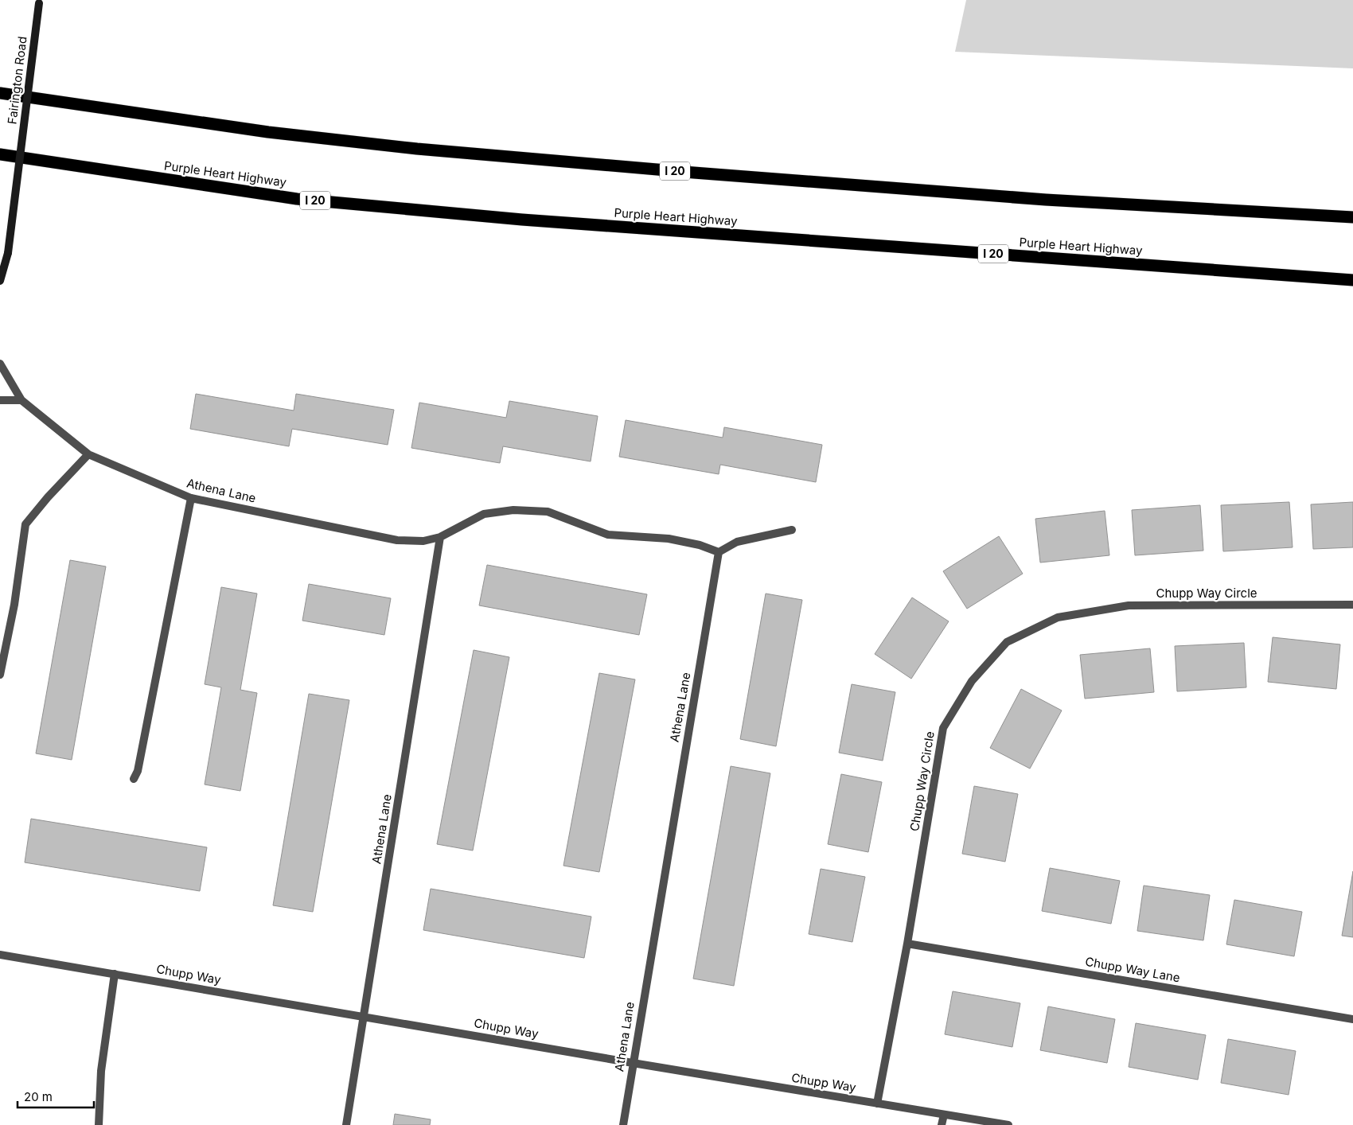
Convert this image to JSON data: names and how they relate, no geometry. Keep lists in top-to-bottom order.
{
  "streets": {
    "highway": ["I 20", "Purple Heart Highway"],
    "street": [
      "Fairington Road",
      "Athena Lane",
      "Chupp Way Circle",
      "Chupp Way Lane",
      "Chupp Way"
    ]
  },
  "crossings": [
    ["Athena Lane", "Chupp Way"],
    ["Chupp Way Circle", "Chupp Way Lane"],
    ["Chupp Way Circle", "Chupp Way"]
  ],
  "scale_bar": "20 m"
}
